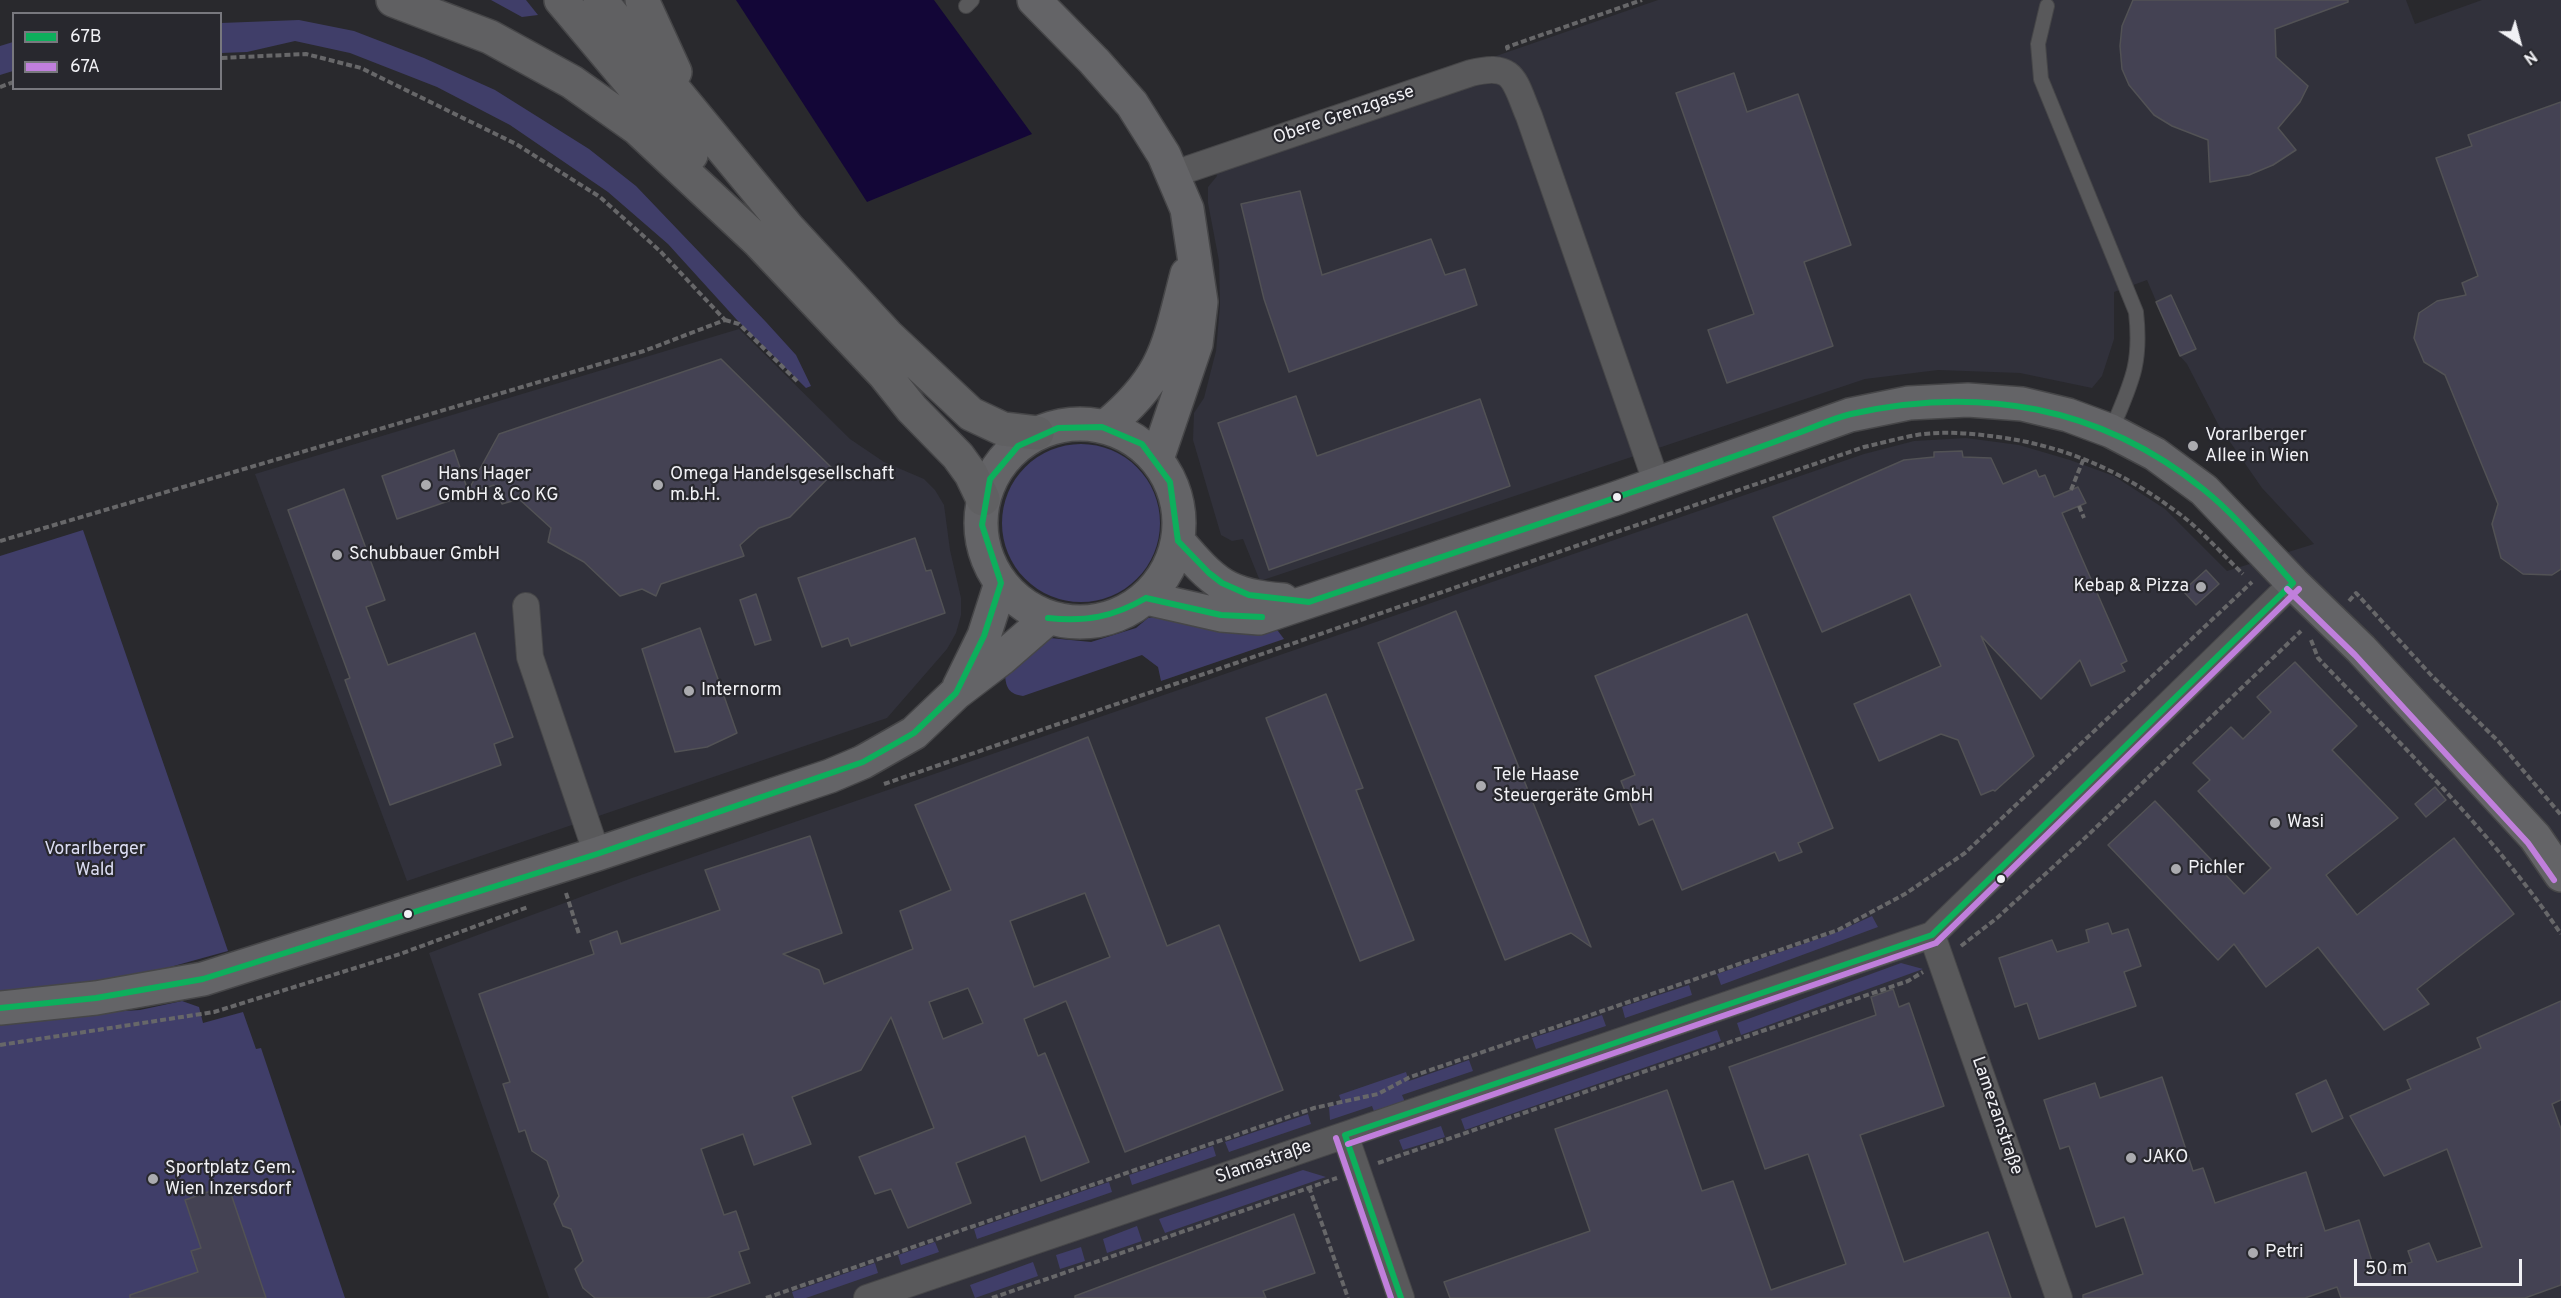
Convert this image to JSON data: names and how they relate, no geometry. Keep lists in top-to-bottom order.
{
  "streets": {
    "street": ["Obere Grenzgasse", "Lamezanstraße", "Slamastraße"]
  },
  "crossings": [
    ["Lamezanstraße", "Slamastraße"]
  ],
  "parks": ["Vorarlberger Wald"],
  "places": [
    "Vorarlberger Allee in Wien",
    "Hans Hager GmbH & Co KG",
    "Omega Handelsgesellschaft m.b.H.",
    "Schubbauer GmbH",
    "Kebap & Pizza",
    "Internorm",
    "Tele Haase Steuergeräte GmbH",
    "Wasi",
    "Pichler",
    "JAKO",
    "Sportplatz Gem. Wien Inzersdorf",
    "Petri"
  ],
  "lines": ["transit line 67B", "transit line 67A"],
  "legend": ["67B", "67A"],
  "scale_bar": "50 m",
  "north": "bottom right"
}
